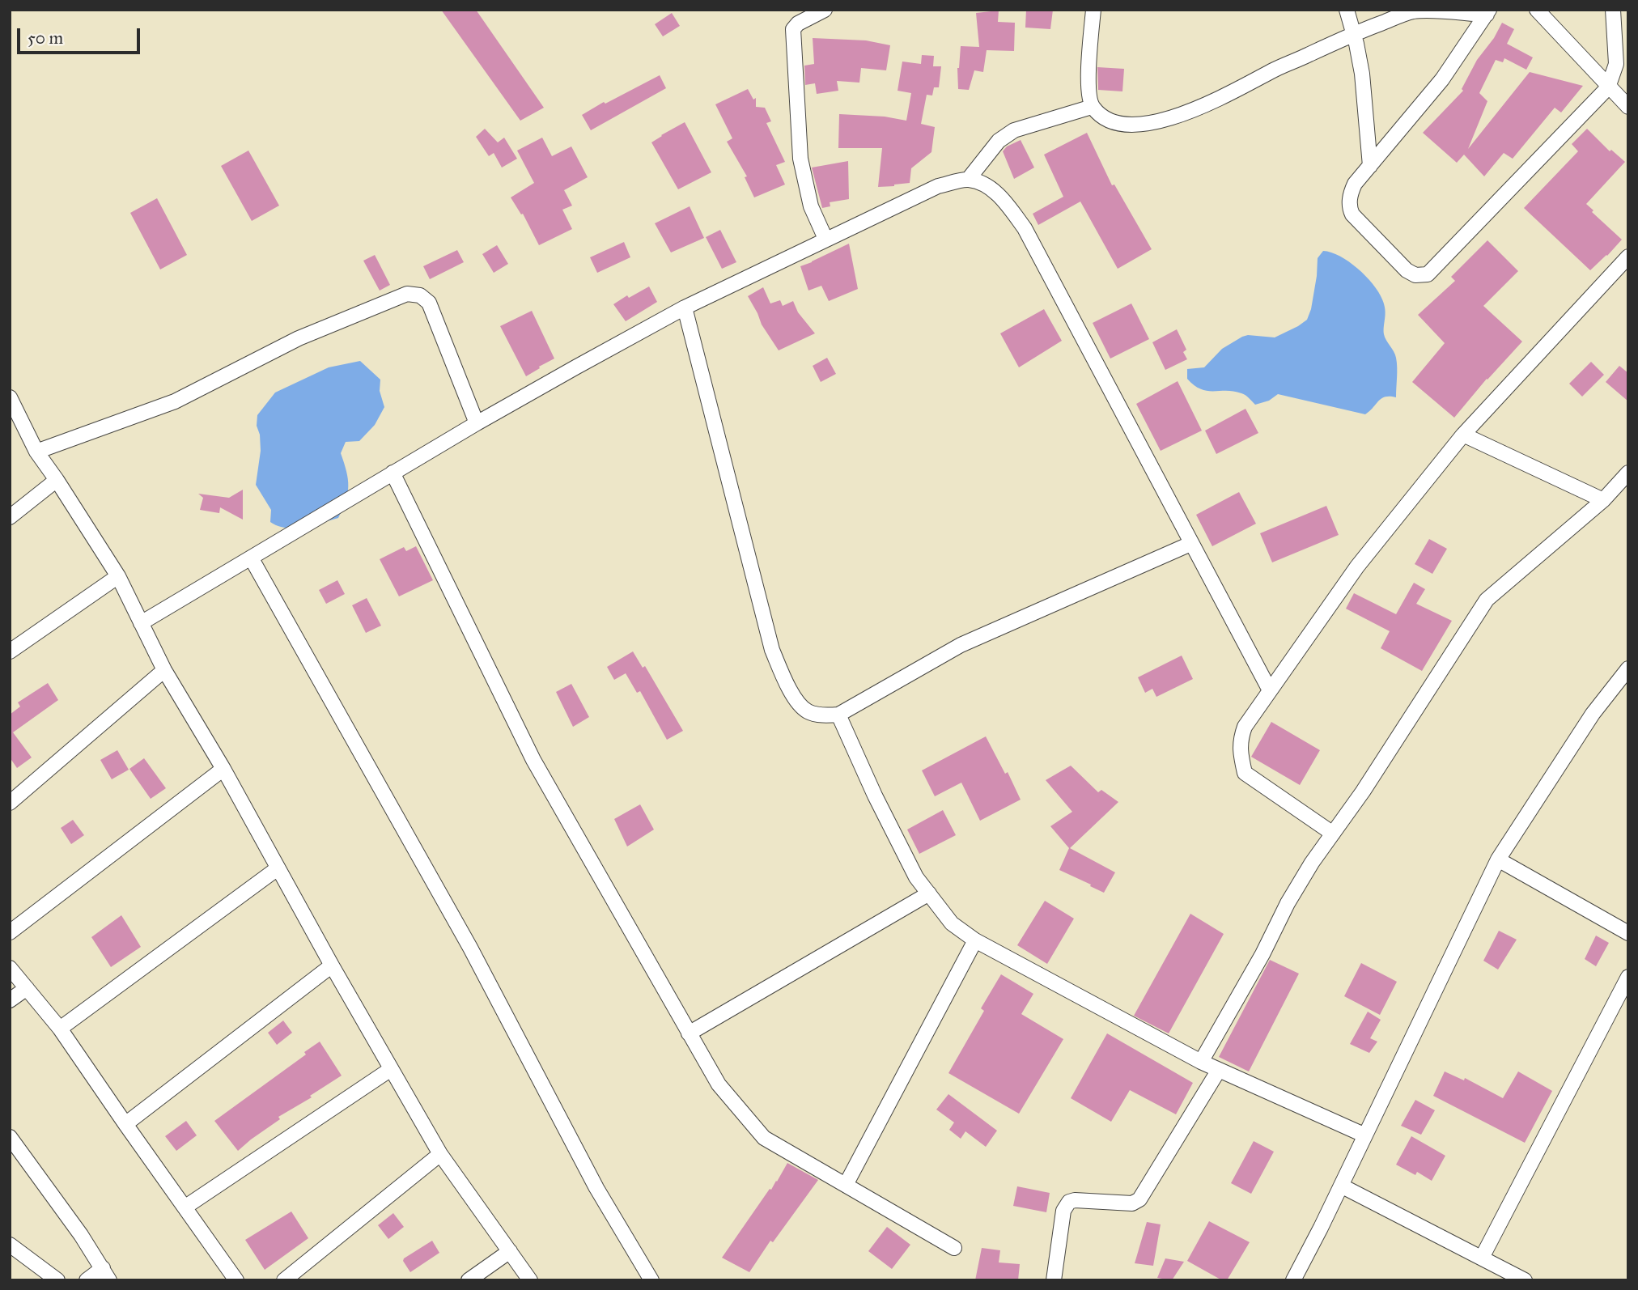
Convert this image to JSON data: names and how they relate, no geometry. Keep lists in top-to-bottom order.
{
  "scale_bar": "50 m"
}
